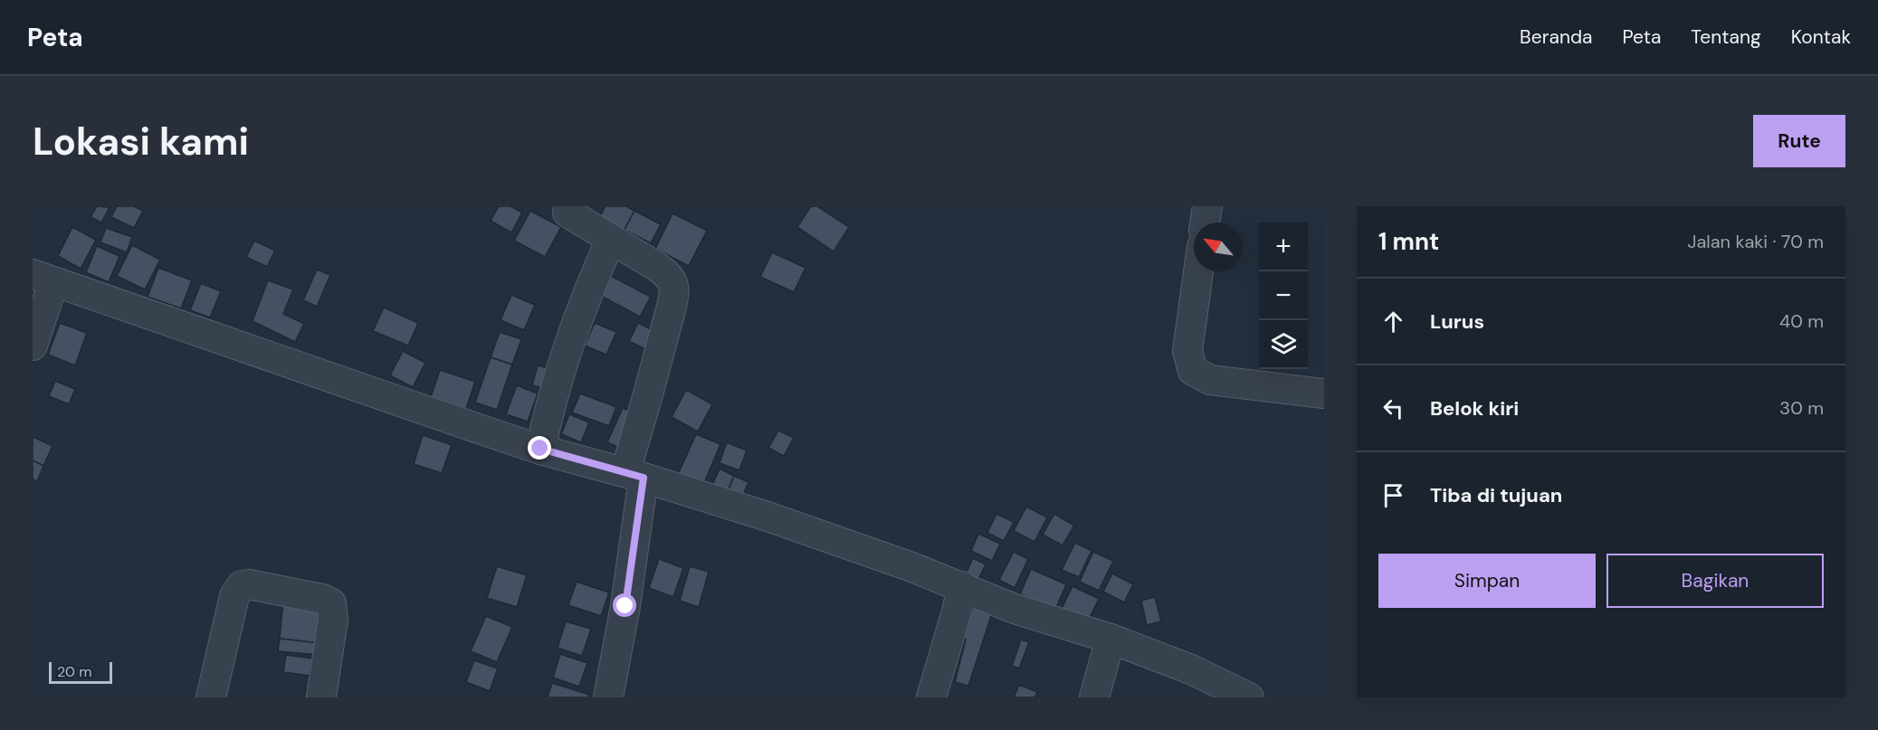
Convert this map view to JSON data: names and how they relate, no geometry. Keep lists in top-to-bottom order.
{
  "scale_bar": "20 m",
  "north": "top left",
  "page": {
    "header": "Peta",
    "nav": [
      "Beranda",
      "Peta",
      "Tentang",
      "Kontak"
    ],
    "buttons": [
      "Rute",
      ["Simpan", "Bagikan"]
    ],
    "title": "Lokasi kami",
    "heading": ["1 mnt", "Jalan kaki · 70 m"],
    "map_buttons": ["+", "−"],
    "list": [
      ["Lurus", "40 m"],
      ["Belok kiri", "30 m"],
      "Tiba di tujuan"
    ],
    "scale": "20 m"
  }
}
